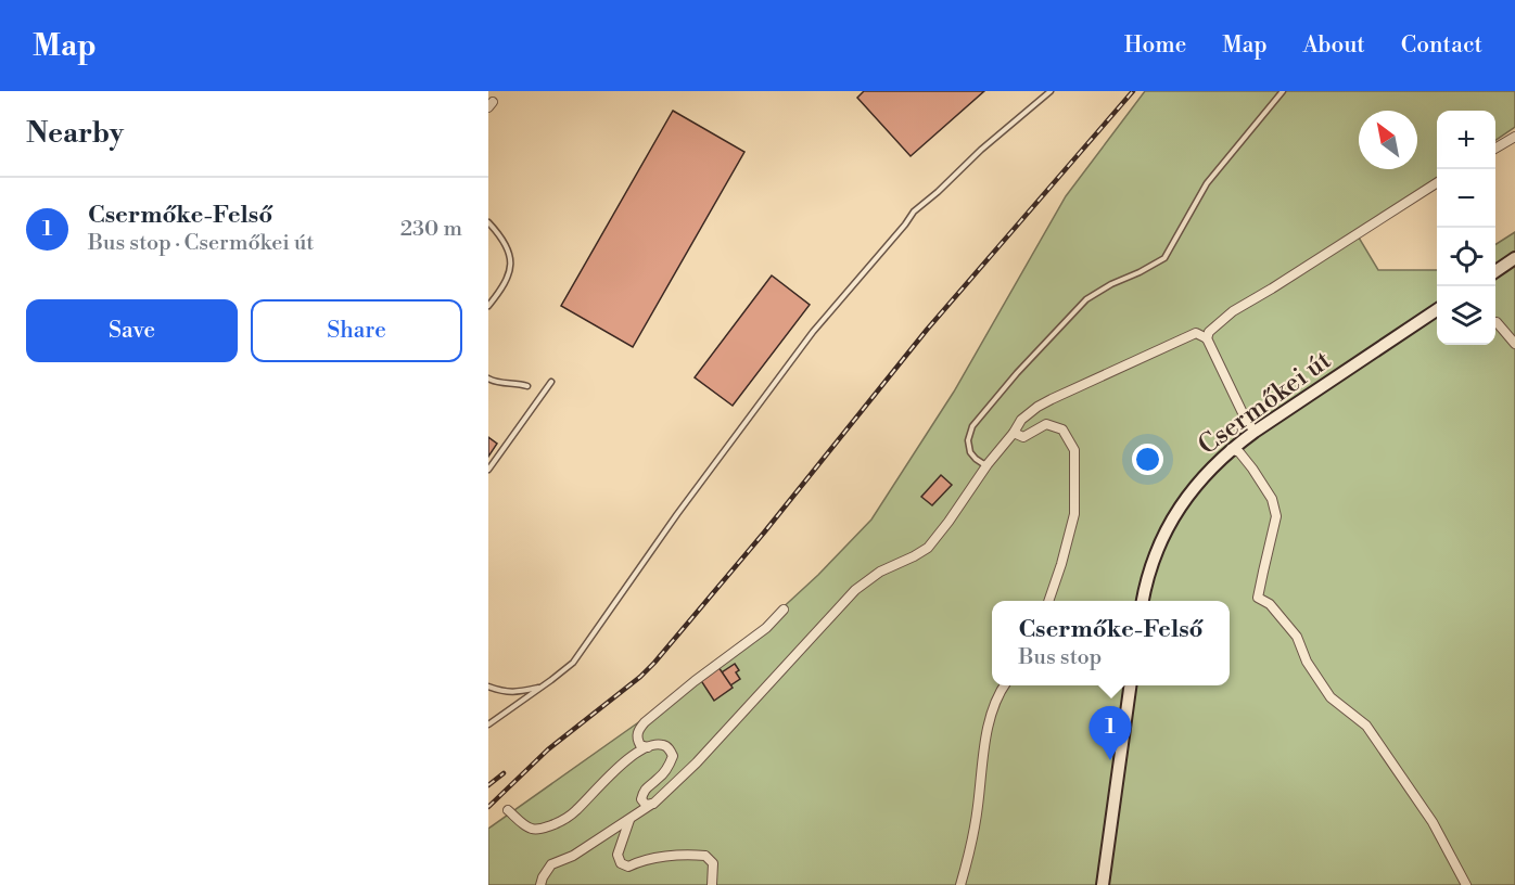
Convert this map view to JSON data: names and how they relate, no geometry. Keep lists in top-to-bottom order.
{
  "streets": {
    "main road": ["Csermőkei út"]
  },
  "north": "top left",
  "page": {
    "header": "Map",
    "nav": [
      "Home",
      "Map",
      "About",
      "Contact"
    ],
    "heading": "Nearby",
    "map_buttons": ["+", "−"],
    "list": [
      {
        "mark": "1",
        "name": "Csermőke-Felső",
        "note": "Bus stop · Csermőkei út",
        "value": "230 m"
      }
    ],
    "buttons": ["Save", "Share"],
    "popup": ["Csermőke-Felső", "Bus stop"],
    "pins": "1"
  }
}
